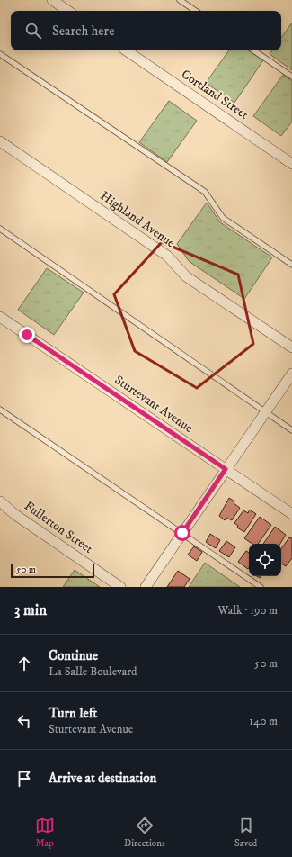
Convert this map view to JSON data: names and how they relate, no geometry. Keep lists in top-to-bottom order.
{
  "streets": {
    "street": [
      "Cortland Street",
      "Highland Avenue",
      "Sturtevant Avenue",
      "Fullerton Street"
    ]
  },
  "scale_bar": "50 m",
  "page": {
    "search": "Search here",
    "scale": "50 m",
    "heading": ["3 min", "Walk · 190 m"],
    "list": [
      ["Continue", "La Salle Boulevard", "50 m"],
      ["Turn left", "Sturtevant Avenue", "140 m"],
      "Arrive at destination"
    ],
    "nav": ["Map", "Directions", "Saved"]
  }
}
